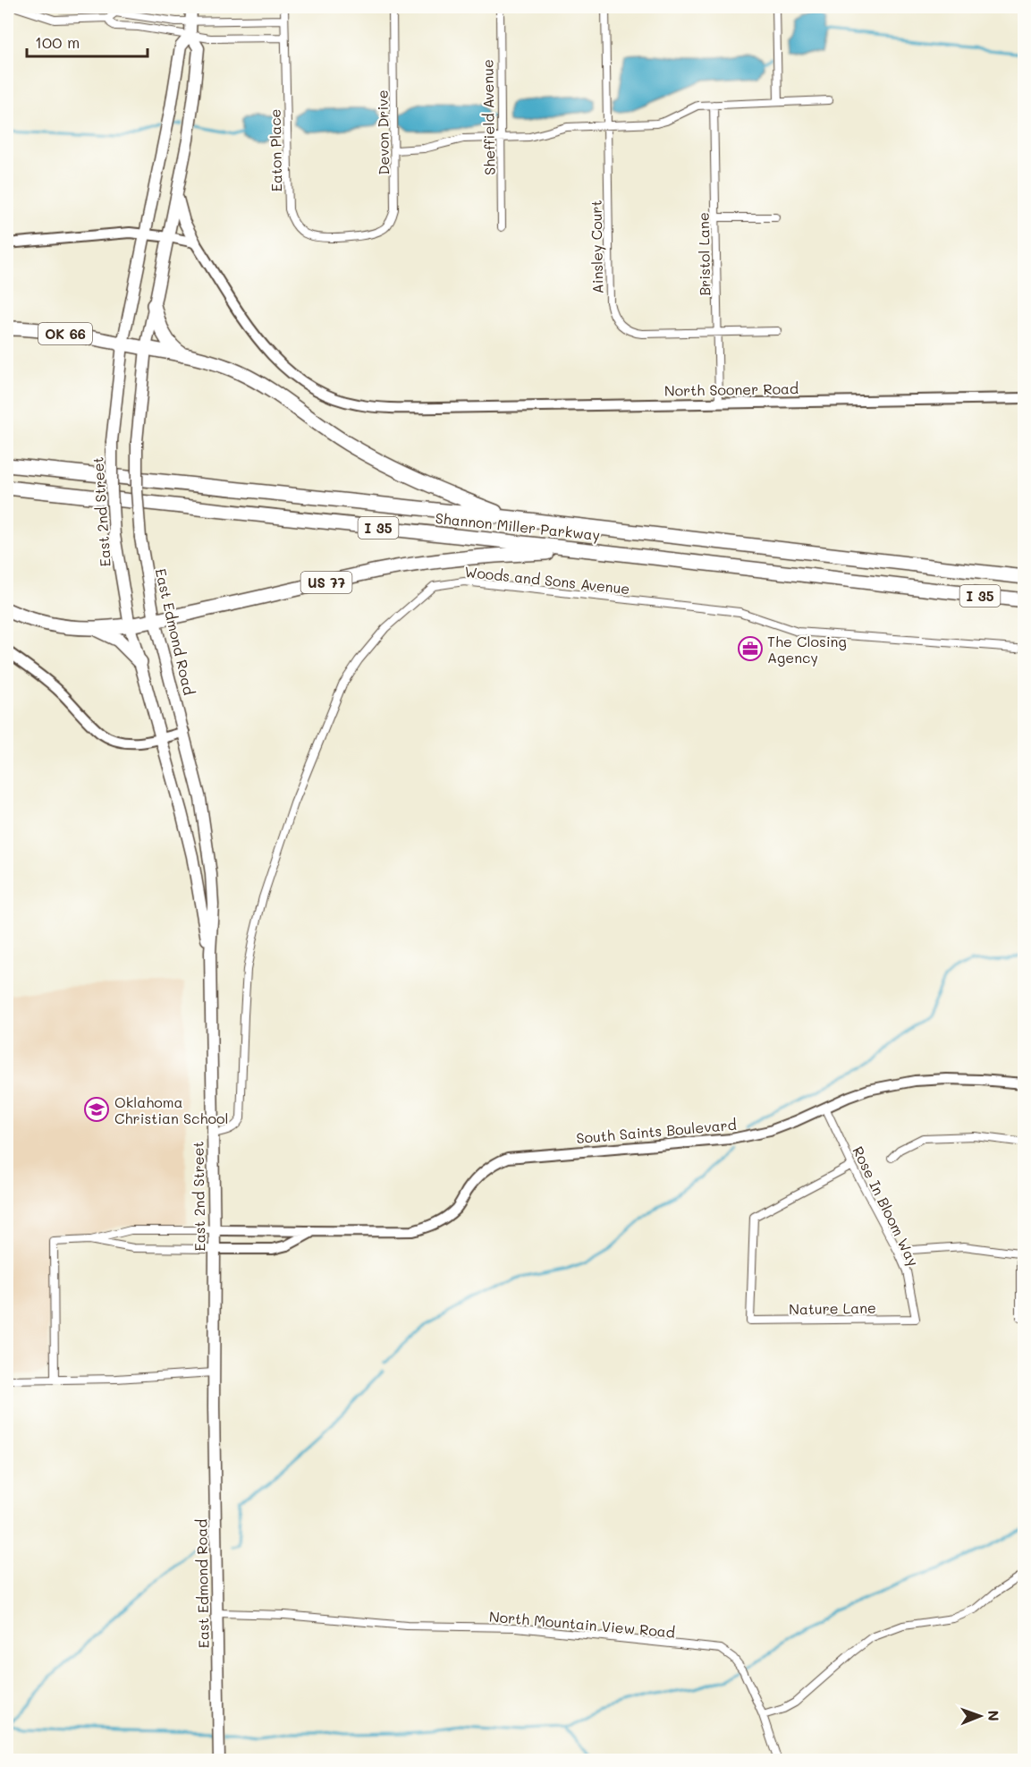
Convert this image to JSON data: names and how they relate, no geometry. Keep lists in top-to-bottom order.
{
  "streets": {
    "highway": [
      "OK 66",
      "Shannon Miller Parkway",
      "I 35",
      "US 77"
    ],
    "main road": ["East 2nd Street", "East Edmond Road"],
    "street": [
      "Sheffield Avenue",
      "Devon Drive",
      "Eaton Place",
      "Ainsley Court",
      "Bristol Lane",
      "North Sooner Road",
      "Woods and Sons Avenue",
      "South Saints Boulevard",
      "Rose In Bloom Way",
      "Nature Lane",
      "North Mountain View Road"
    ]
  },
  "crossings": [
    ["Devon Drive", "Eaton Place"],
    ["Ainsley Court", "Bristol Lane"],
    ["Bristol Lane", "North Sooner Road"],
    ["OK 66", "East 2nd Street"],
    ["East 2nd Street", "Woods and Sons Avenue"],
    ["East 2nd Street", "US 77"],
    ["East 2nd Street", "East Edmond Road"],
    ["East 2nd Street", "South Saints Boulevard"],
    ["Shannon Miller Parkway", "US 77"],
    ["US 77", "East Edmond Road"],
    ["East Edmond Road", "North Mountain View Road"],
    ["South Saints Boulevard", "Rose In Bloom Way"],
    ["Rose In Bloom Way", "Nature Lane"]
  ],
  "places": {
    "office": ["The Closing Agency"],
    "school or university": ["Oklahoma Christian School"]
  },
  "scale_bar": "100 m",
  "north": "right"
}
